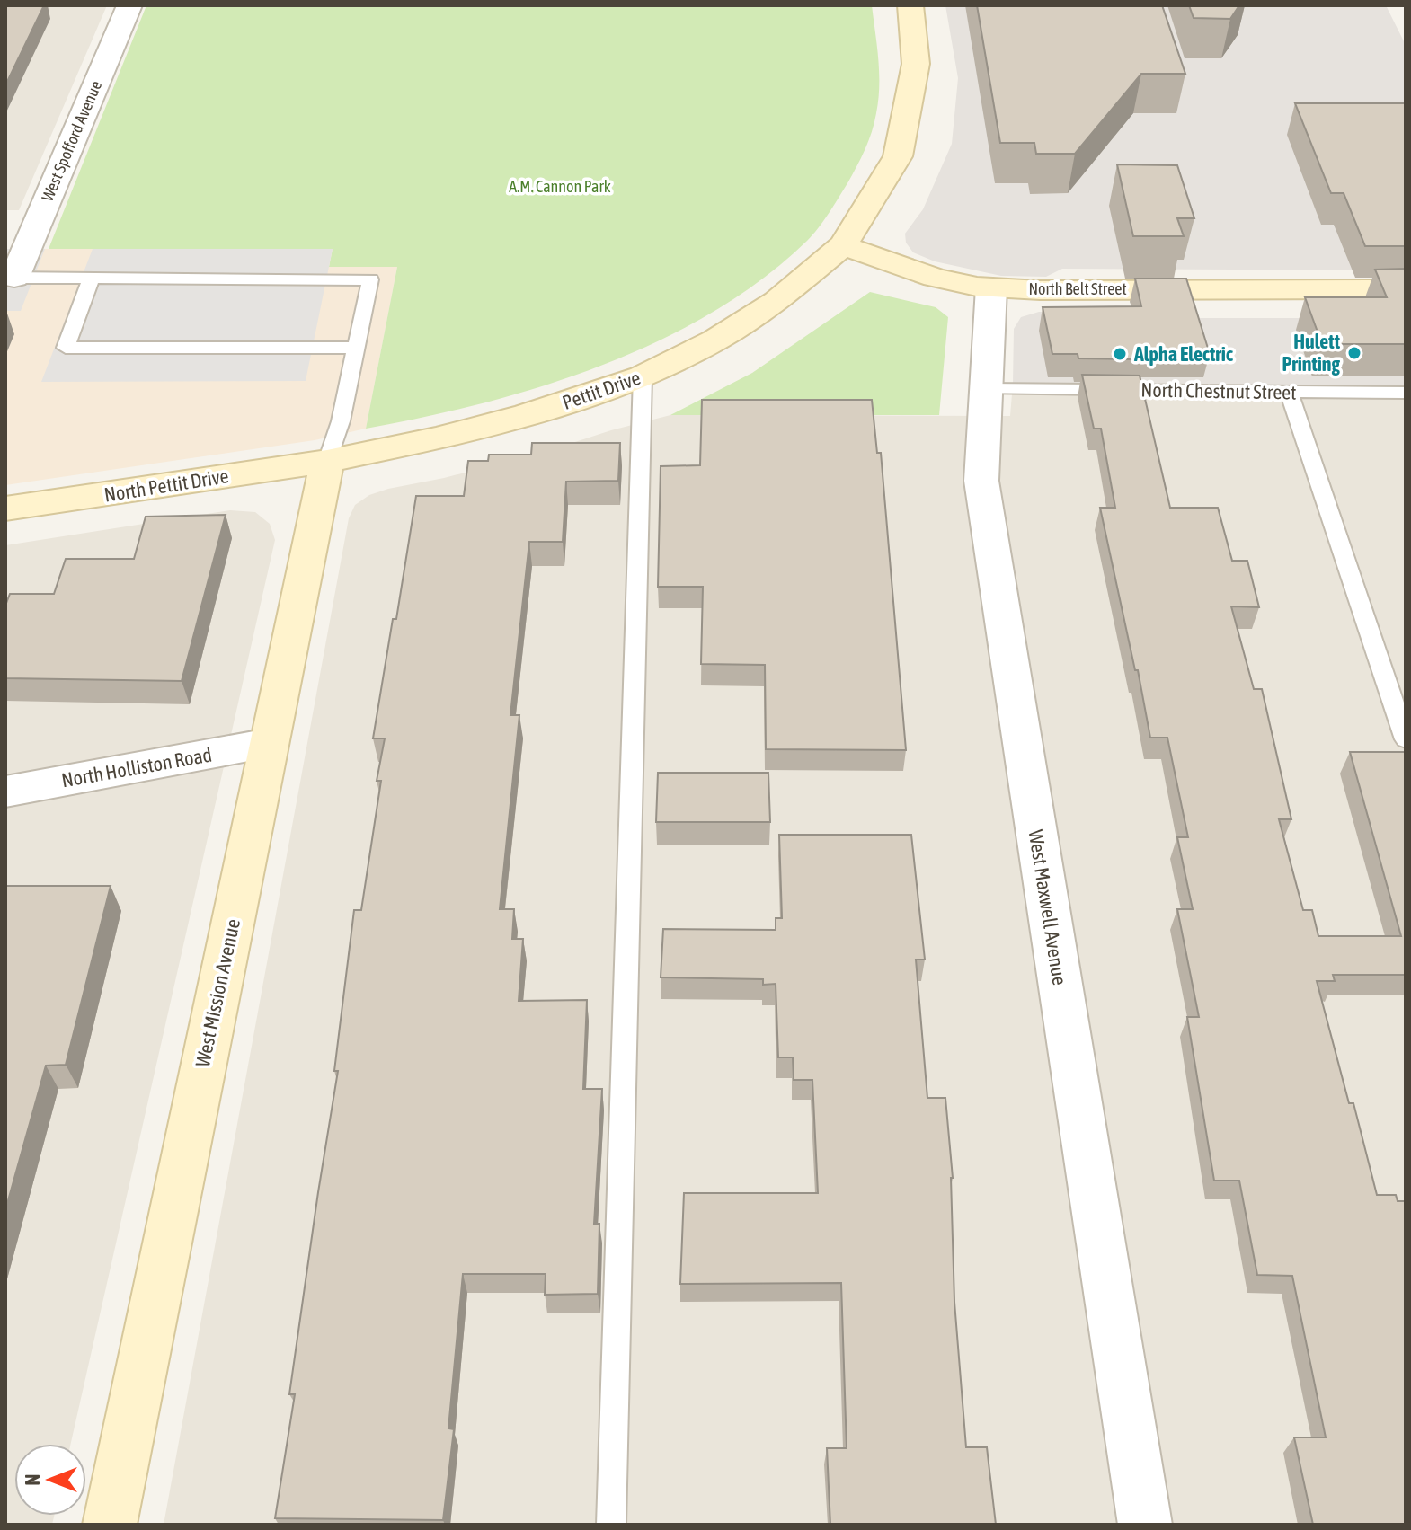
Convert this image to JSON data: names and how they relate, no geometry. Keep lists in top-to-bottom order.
{
  "streets": {
    "street": [
      "West Spofford Avenue",
      "North Belt Street",
      "Pettit Drive",
      "North Pettit Drive",
      "North Holliston Road",
      "West Maxwell Avenue",
      "West Mission Avenue"
    ],
    "lane": ["North Chestnut Street"]
  },
  "crossings": [
    ["North Belt Street", "Pettit Drive"],
    ["North Belt Street", "West Maxwell Avenue"],
    ["Pettit Drive", "North Pettit Drive"],
    ["Pettit Drive", "West Mission Avenue"],
    ["North Chestnut Street", "West Maxwell Avenue"],
    ["North Pettit Drive", "West Mission Avenue"],
    ["North Holliston Road", "West Mission Avenue"]
  ],
  "parks": ["A.M. Cannon Park"],
  "places": ["Hulett Printing", "Alpha Electric"],
  "north": "left"
}
